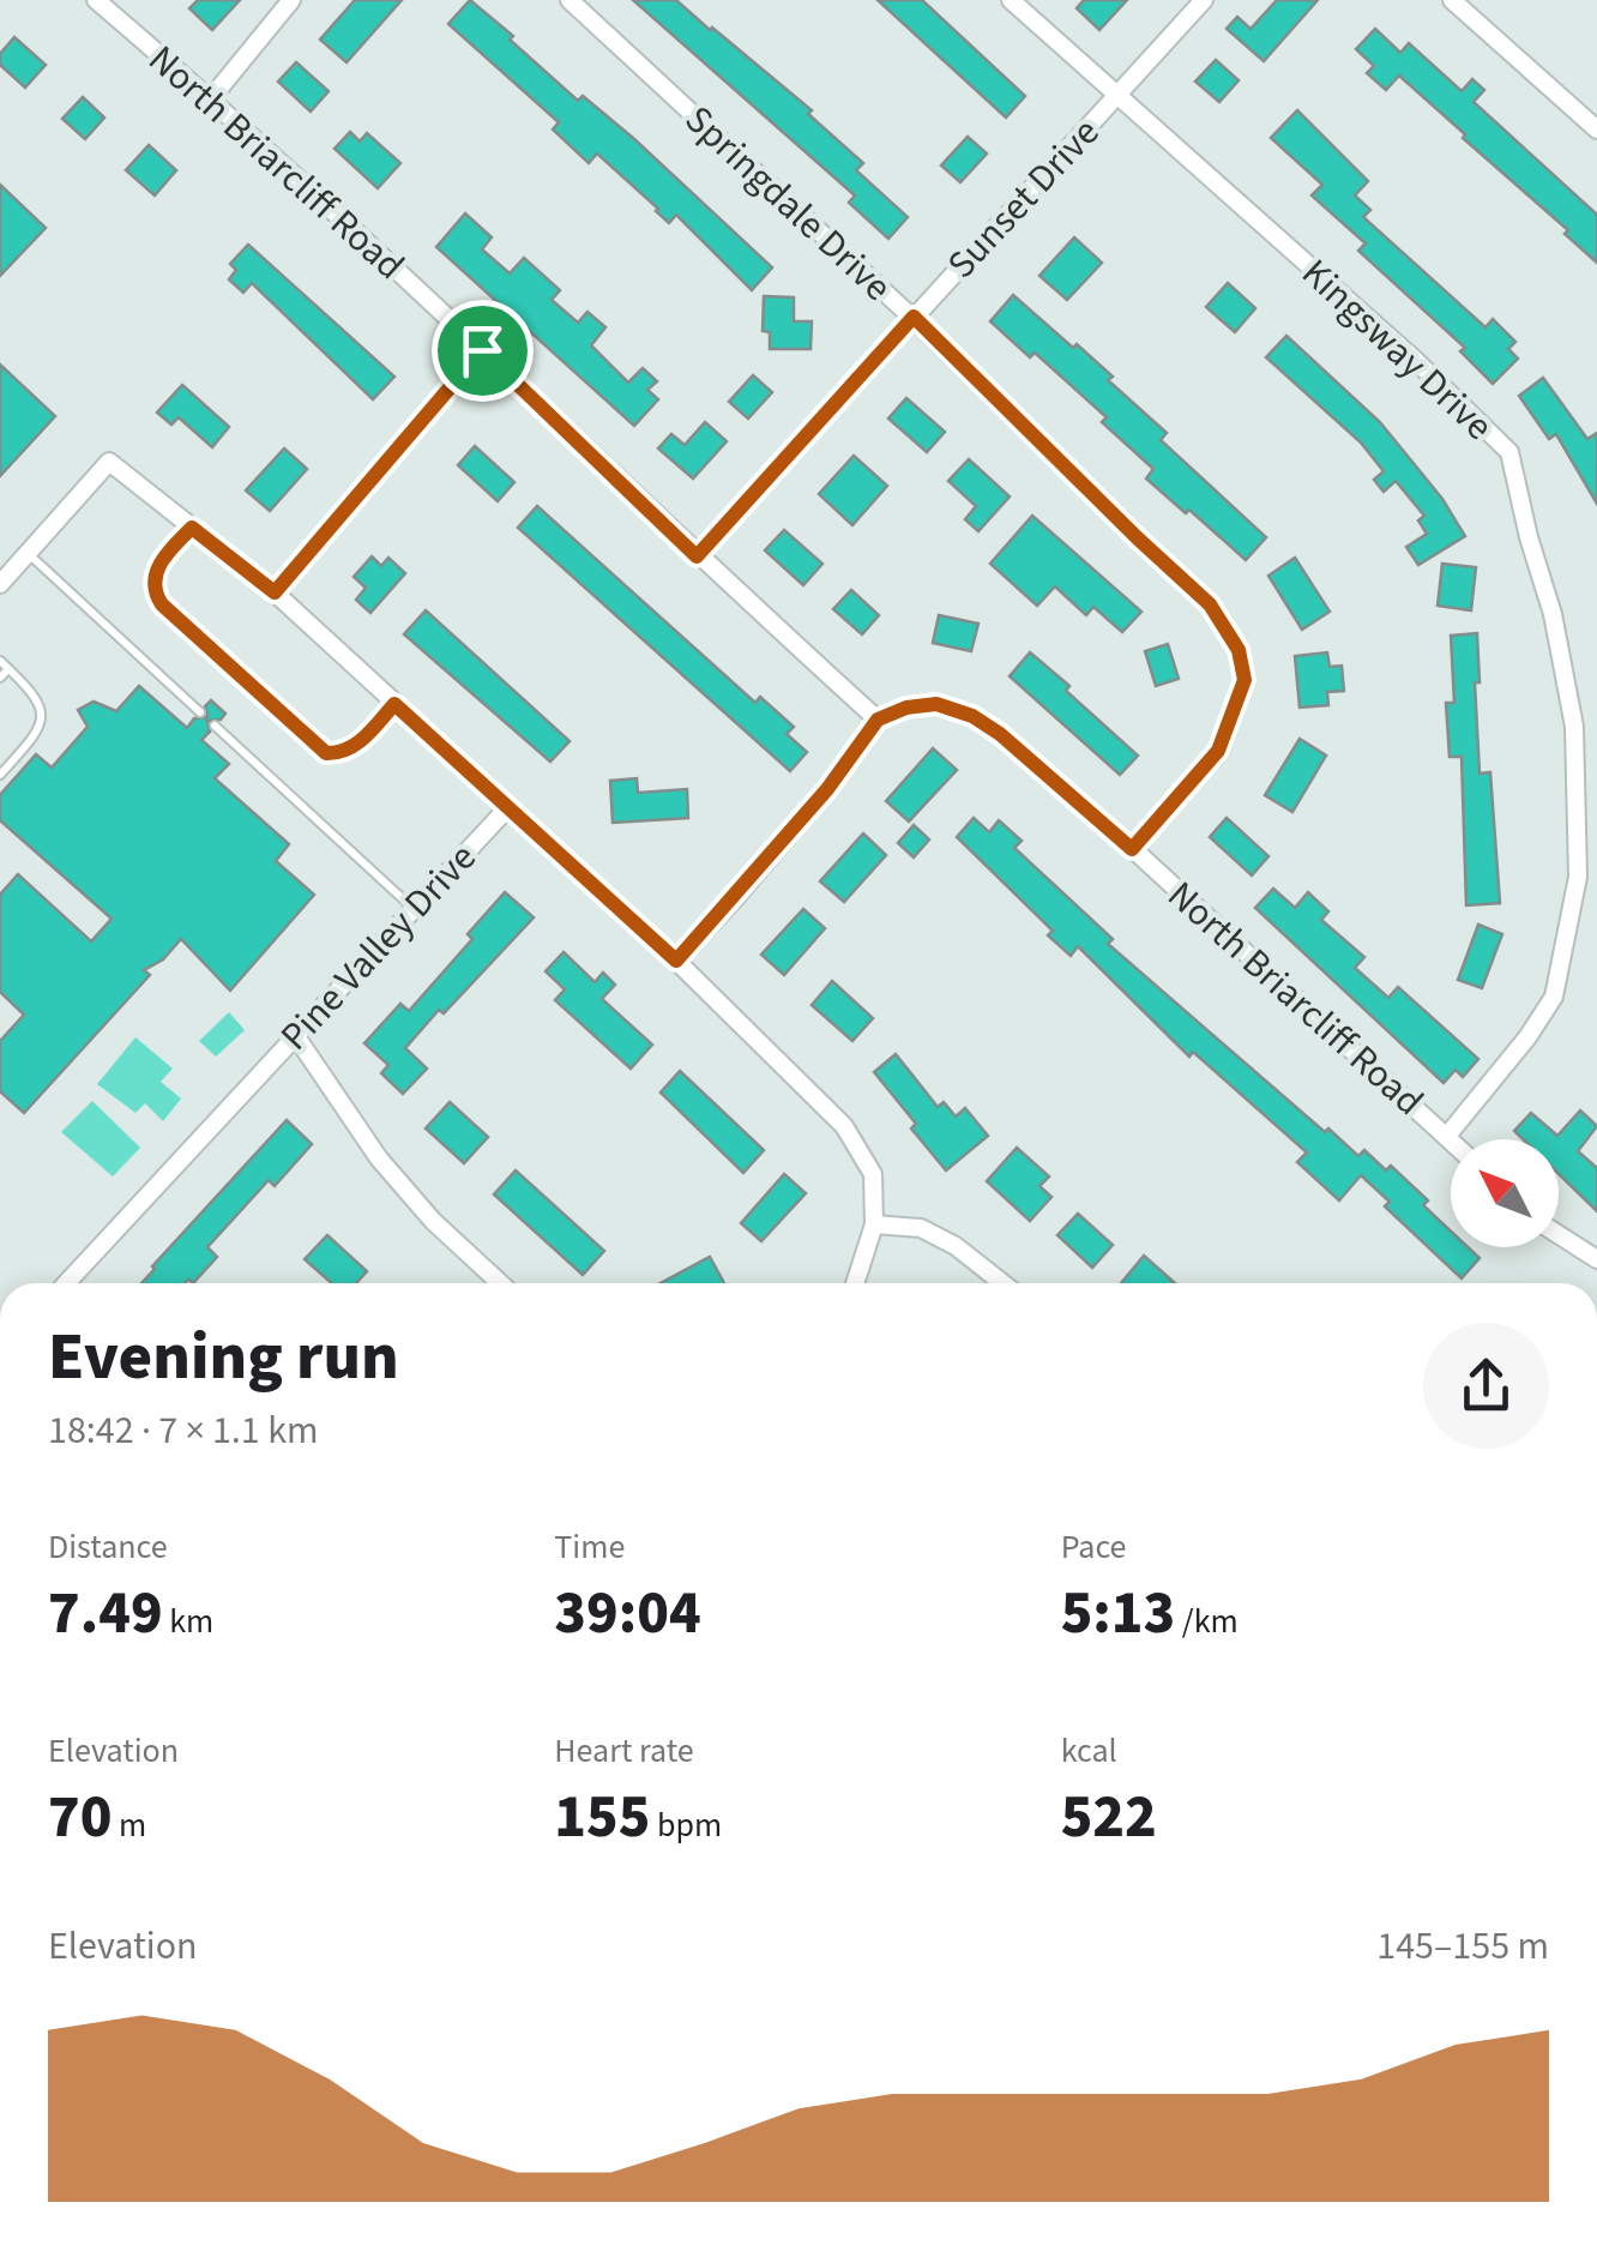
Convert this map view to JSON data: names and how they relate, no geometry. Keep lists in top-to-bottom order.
{
  "streets": {
    "street": [
      "North Briarcliff Road",
      "Sunset Drive",
      "Springdale Drive",
      "Kingsway Drive",
      "Pine Valley Drive"
    ]
  },
  "crossings": [
    ["North Briarcliff Road", "Sunset Drive"],
    ["North Briarcliff Road", "Springdale Drive"],
    ["North Briarcliff Road", "Kingsway Drive"],
    ["Sunset Drive", "Springdale Drive"],
    ["Sunset Drive", "Kingsway Drive"]
  ],
  "north": "top left",
  "page": {
    "heading": ["Evening run", "18:42 · 7 × 1.1 km"],
    "stats": [
      ["Distance", "7.49 km"],
      ["Time", "39:04"],
      ["Pace", "5:13 /km"],
      ["Elevation", "70 m"],
      ["Heart rate", "155 bpm"],
      ["kcal", "522"]
    ],
    "chart": ["Elevation", "145–155 m"]
  }
}
